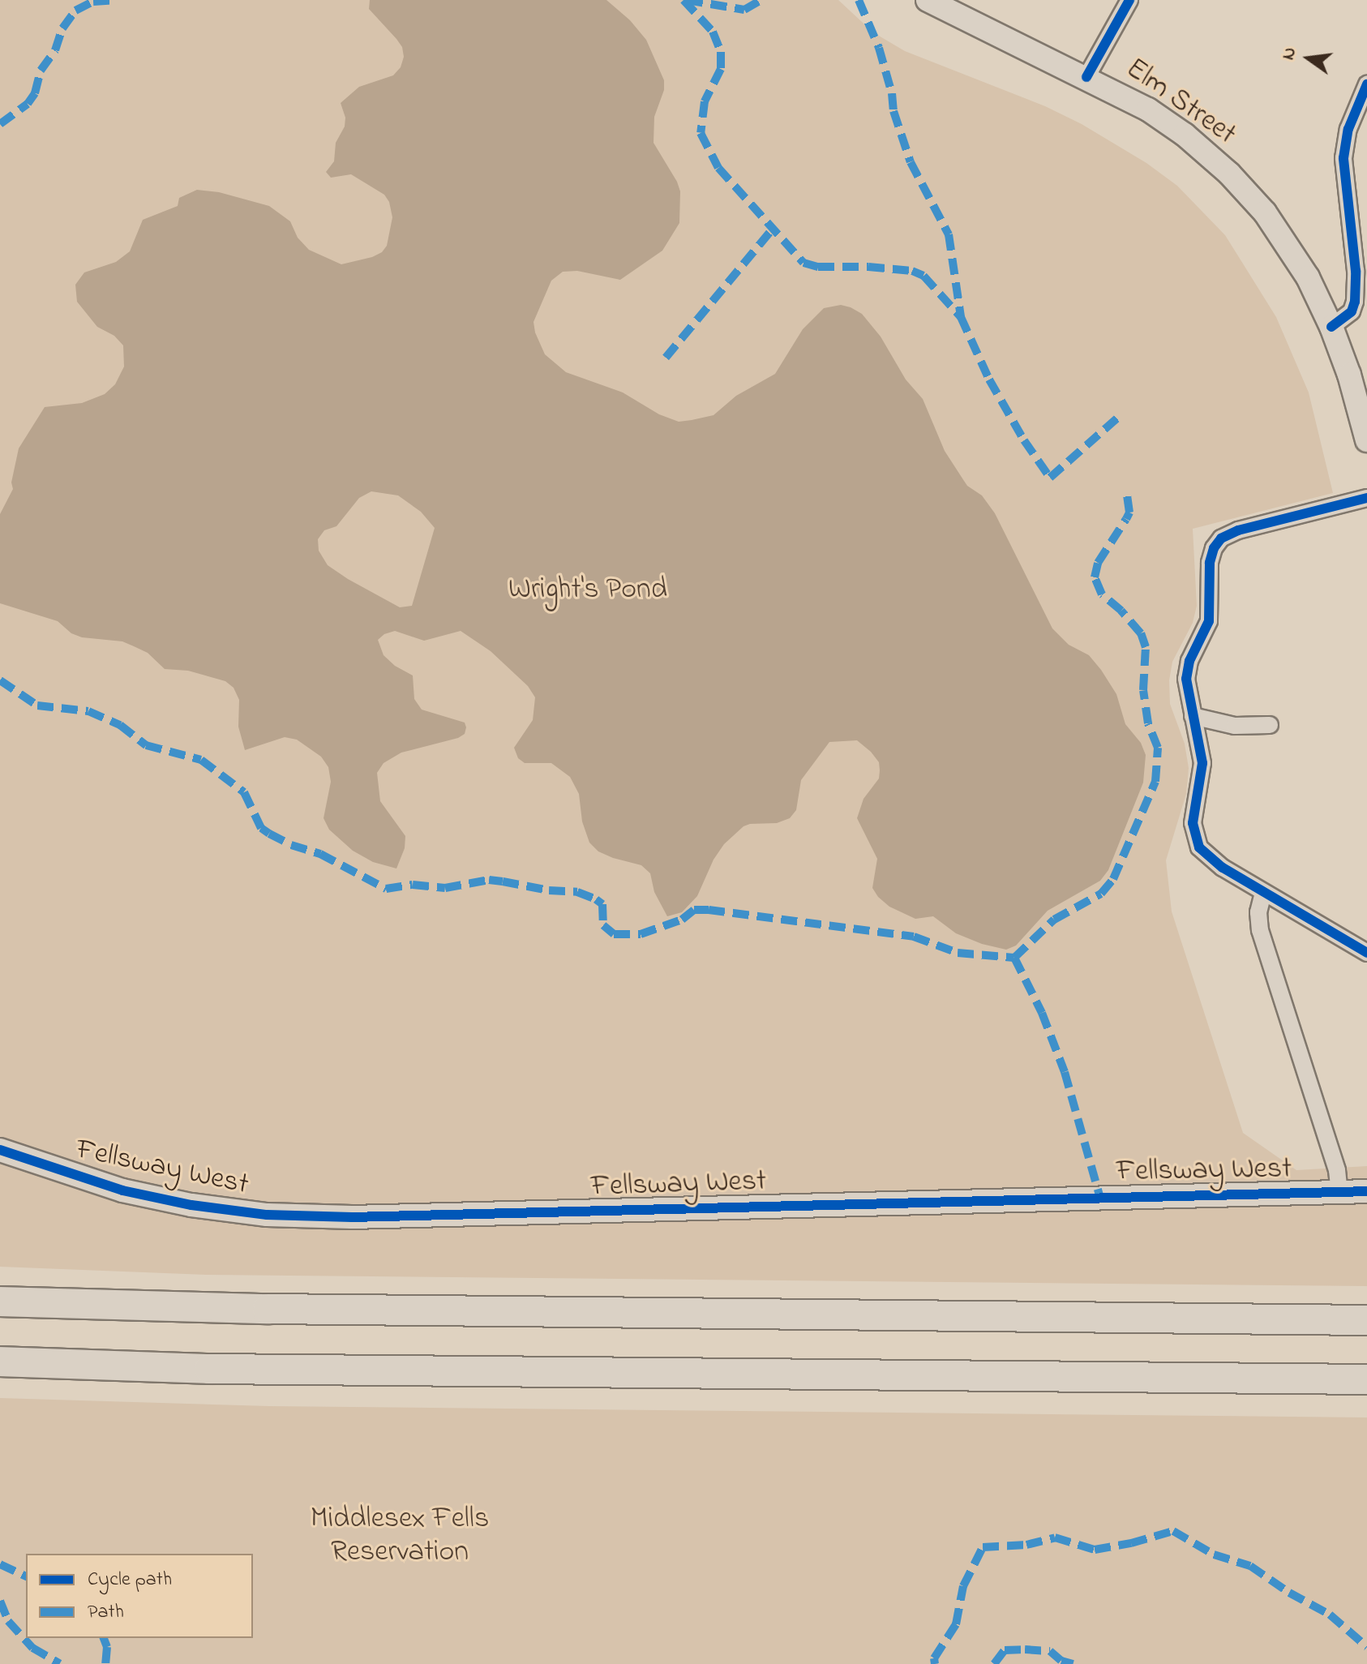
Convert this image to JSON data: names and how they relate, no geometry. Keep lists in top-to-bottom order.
{
  "streets": {
    "main road": ["Elm Street", "Fellsway West"]
  },
  "parks": ["Wright's Pond", "Middlesex Fells Reservation"],
  "legend": ["Cycle path", "Path"],
  "north": "left"
}
